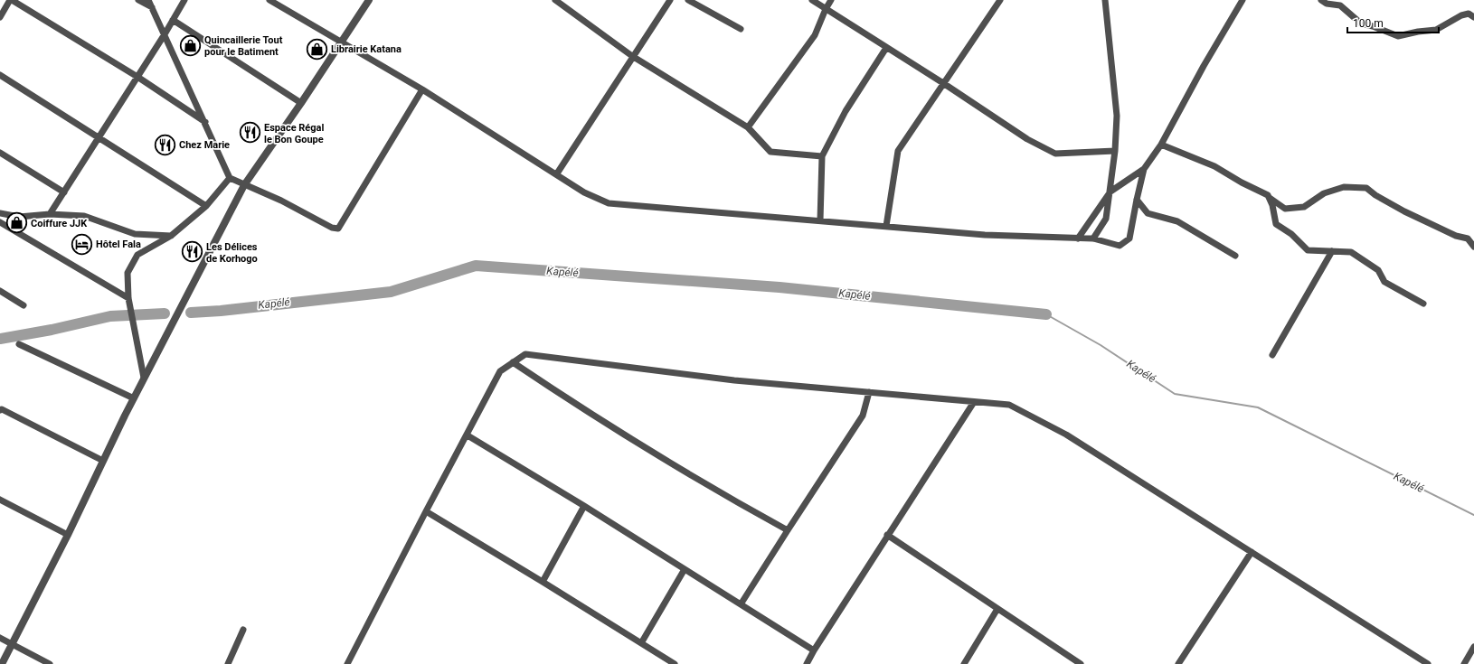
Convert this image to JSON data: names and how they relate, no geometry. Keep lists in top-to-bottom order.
{
  "water": ["Kapélé"],
  "places": {
    "shop": ["Quincaillerie Tout pour le Batiment", "Librairie Katana", "Coiffure JJK"],
    "restaurant": ["Espace Régal le Bon Goupe", "Chez Marie", "Les Délices de Korhogo"],
    "hotel": ["Hôtel Fala"]
  },
  "scale_bar": "100 m"
}
